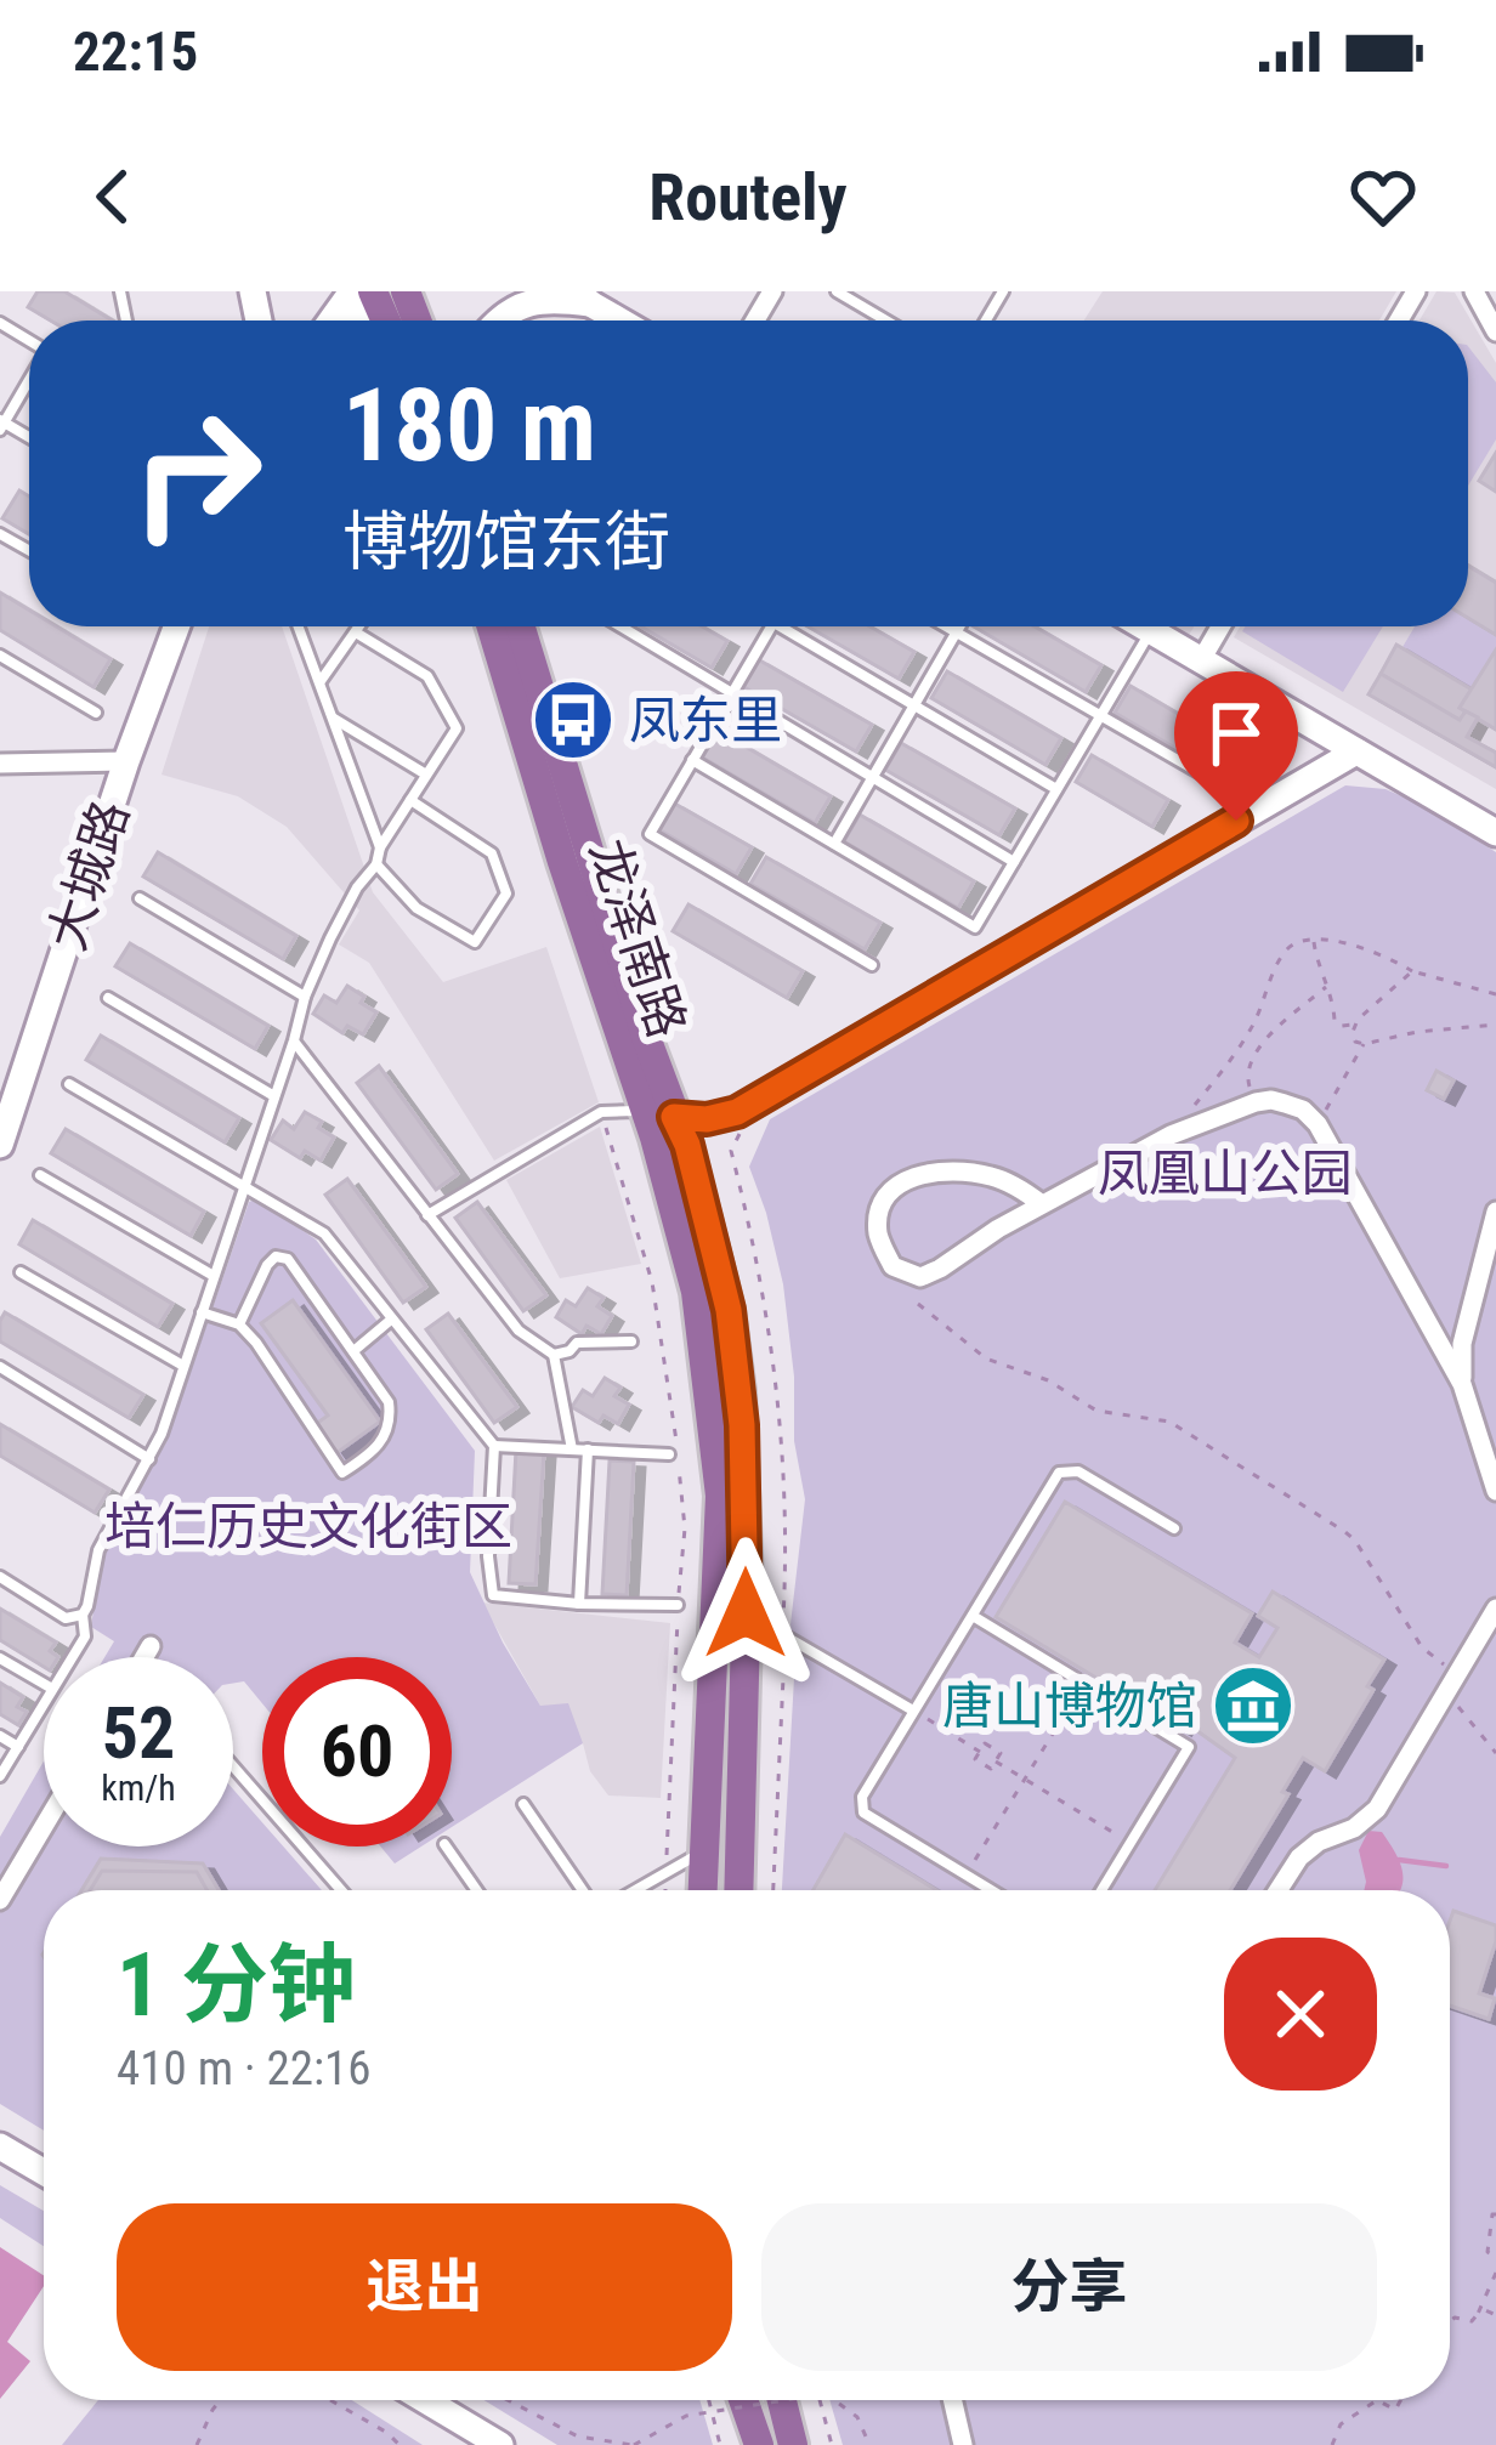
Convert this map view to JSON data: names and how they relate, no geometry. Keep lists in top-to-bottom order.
{
  "streets": {
    "main road": ["龙泽南路"],
    "street": ["大城路"]
  },
  "parks": ["凤凰山公园", "培仁历史文化街区"],
  "places": {
    "bus stop": ["凤东里"],
    "museum": ["唐山博物馆"]
  },
  "page": {
    "status": "22:15",
    "header": "Routely",
    "turn": ["180 m", "博物馆东街"],
    "speed": "52 km/h",
    "limit": "60",
    "heading": ["1 分钟", "410 m · 22:16"],
    "buttons": ["退出", "分享"]
  }
}
